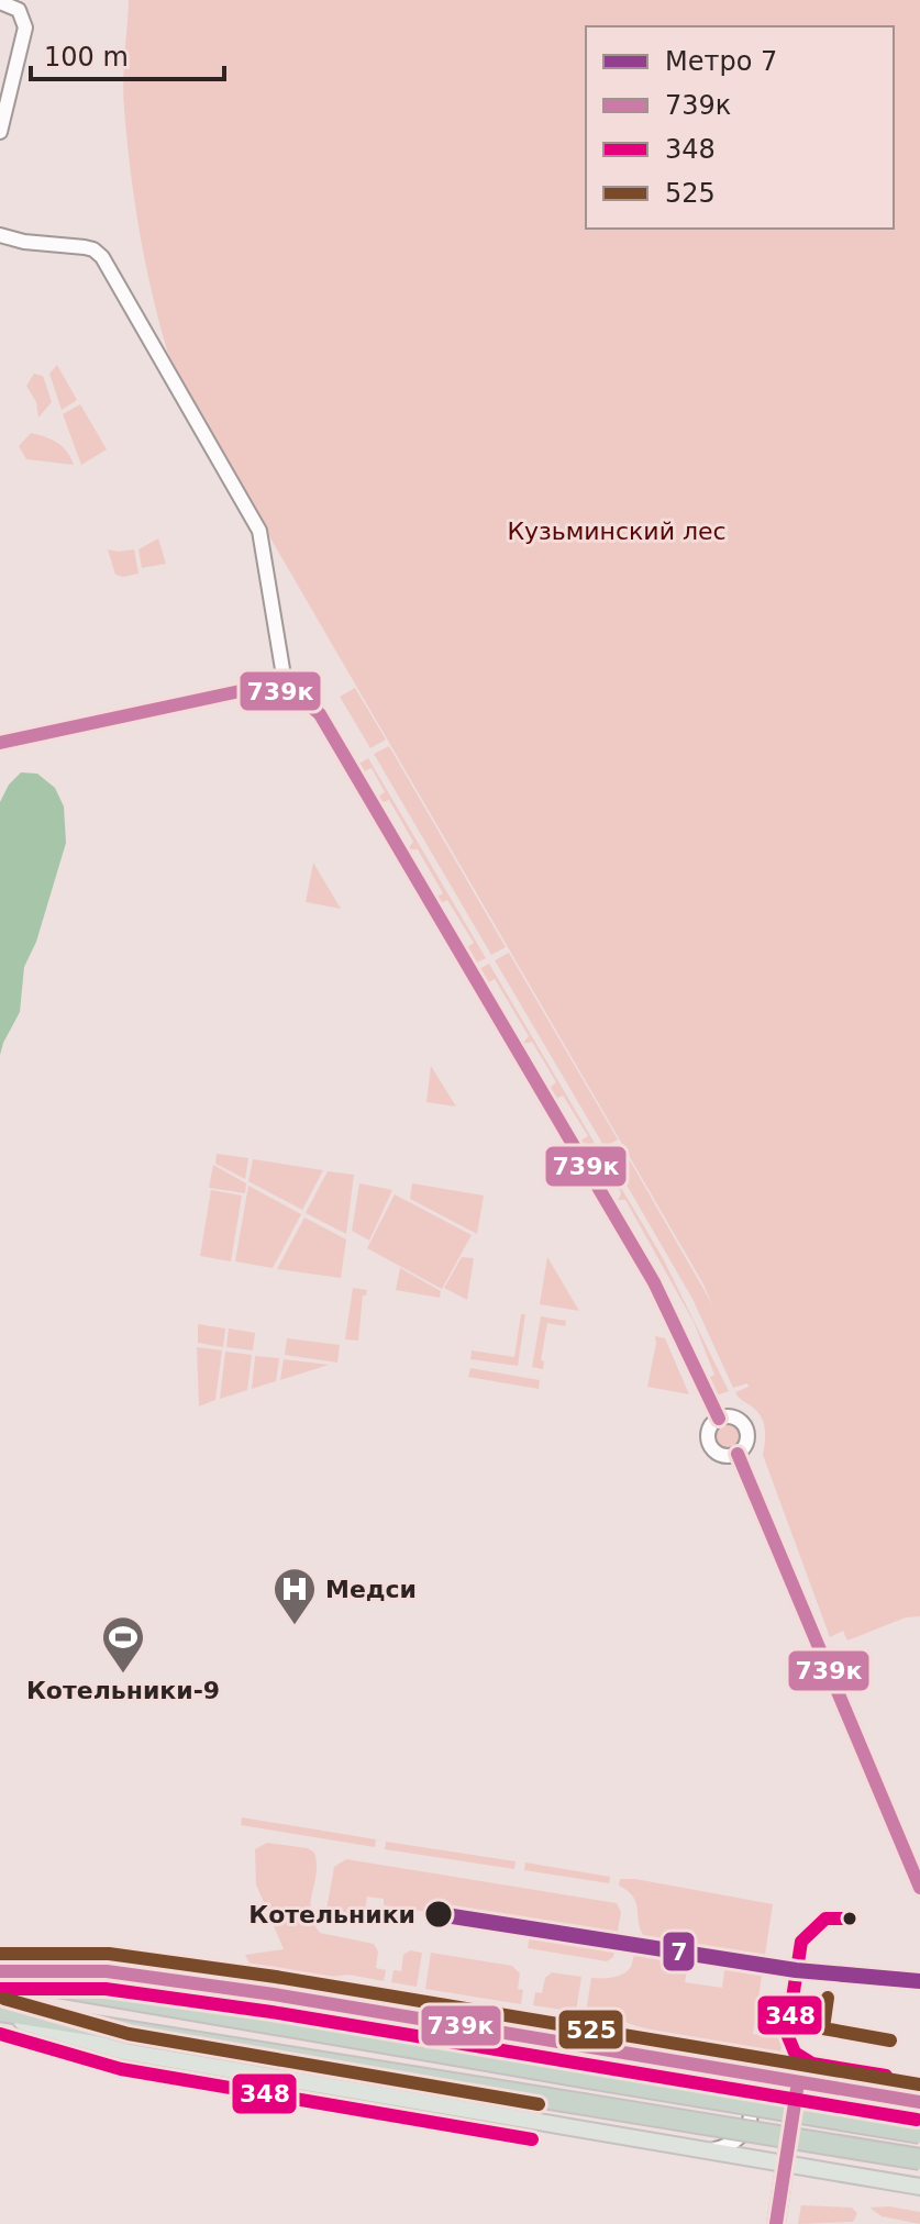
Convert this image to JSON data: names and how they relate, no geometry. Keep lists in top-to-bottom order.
{
  "parks": ["Кузьминский лес"],
  "places": {
    "hospital": ["Медси"],
    "sports": ["Котельники-9"],
    "other": ["Котельники"]
  },
  "lines": [
    "transit line 739к",
    "metro line 7",
    "transit line 348",
    "transit line 525"
  ],
  "legend": [
    "Метро 7",
    "739к",
    "348",
    "525"
  ],
  "scale_bar": "100 m"
}
